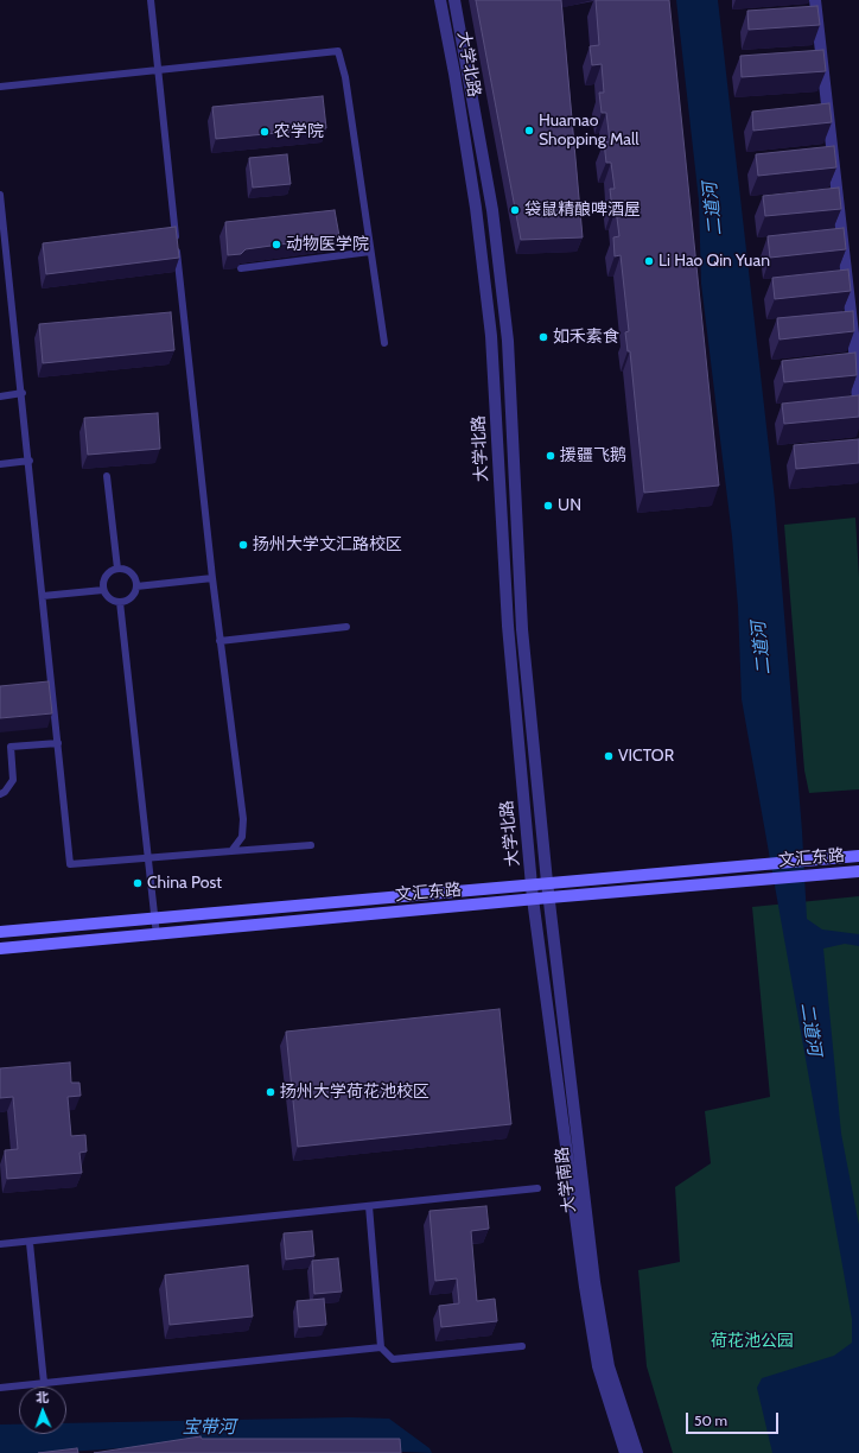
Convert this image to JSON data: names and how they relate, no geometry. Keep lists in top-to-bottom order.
{
  "streets": {
    "main road": ["文汇东路"],
    "street": ["大学北路", "大学南路"]
  },
  "crossings": [
    ["大学北路", "文汇东路"],
    ["大学北路", "大学南路"],
    ["文汇东路", "大学南路"]
  ],
  "water": ["二道河", "宝带河"],
  "parks": ["荷花池公园"],
  "places": [
    "Huamao Shopping Mall",
    "农学院",
    "袋鼠精酿啤酒屋",
    "动物医学院",
    "Li Hao Qin Yuan",
    "如禾素食",
    "援疆飞鹅",
    "UN",
    "扬州大学文汇路校区",
    "VICTOR",
    "China Post",
    "扬州大学荷花池校区"
  ],
  "scale_bar": "50 m",
  "north": "top"
}
